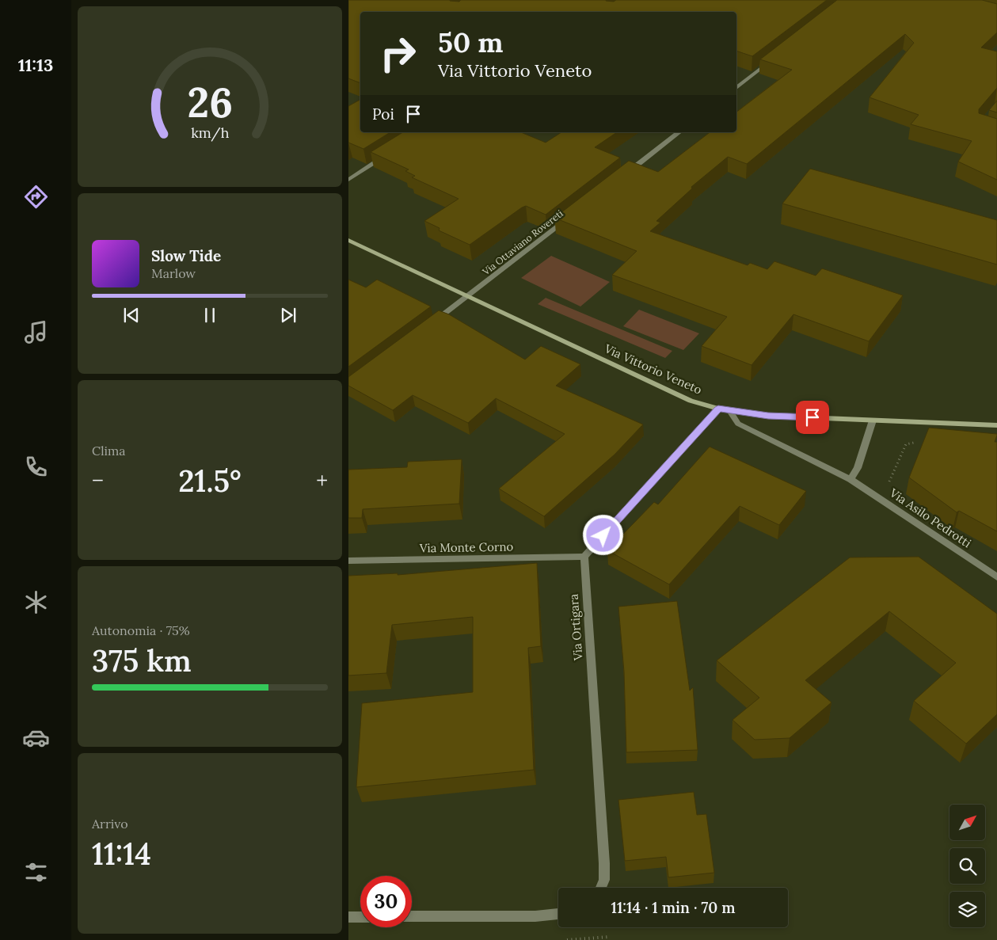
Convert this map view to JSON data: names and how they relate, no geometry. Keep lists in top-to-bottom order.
{
  "streets": {
    "street": [
      "Via Ottaviano Rovereti",
      "Via Vittorio Veneto",
      "Via Asilo Pedrotti",
      "Via Monte Corno",
      "Via Ortigara"
    ]
  },
  "crossings": [
    ["Via Ottaviano Rovereti", "Via Vittorio Veneto"],
    ["Via Vittorio Veneto", "Via Asilo Pedrotti"],
    ["Via Monte Corno", "Via Ortigara"]
  ],
  "north": "top right",
  "page": {
    "tabs": "11:13",
    "turn": ["50 m", "Via Vittorio Veneto"],
    "then": "Poi",
    "song": ["Slow Tide", "Marlow"],
    "tile": [
      "Clima",
      ["Autonomia · 75%", "375 km"],
      ["Arrivo", "11:14"]
    ],
    "heat": ["−", "21.5°", "+"],
    "limit": "30",
    "trip": "11:14 · 1 min · 70 m",
    "gauge": ["26", "km/h"]
  }
}
